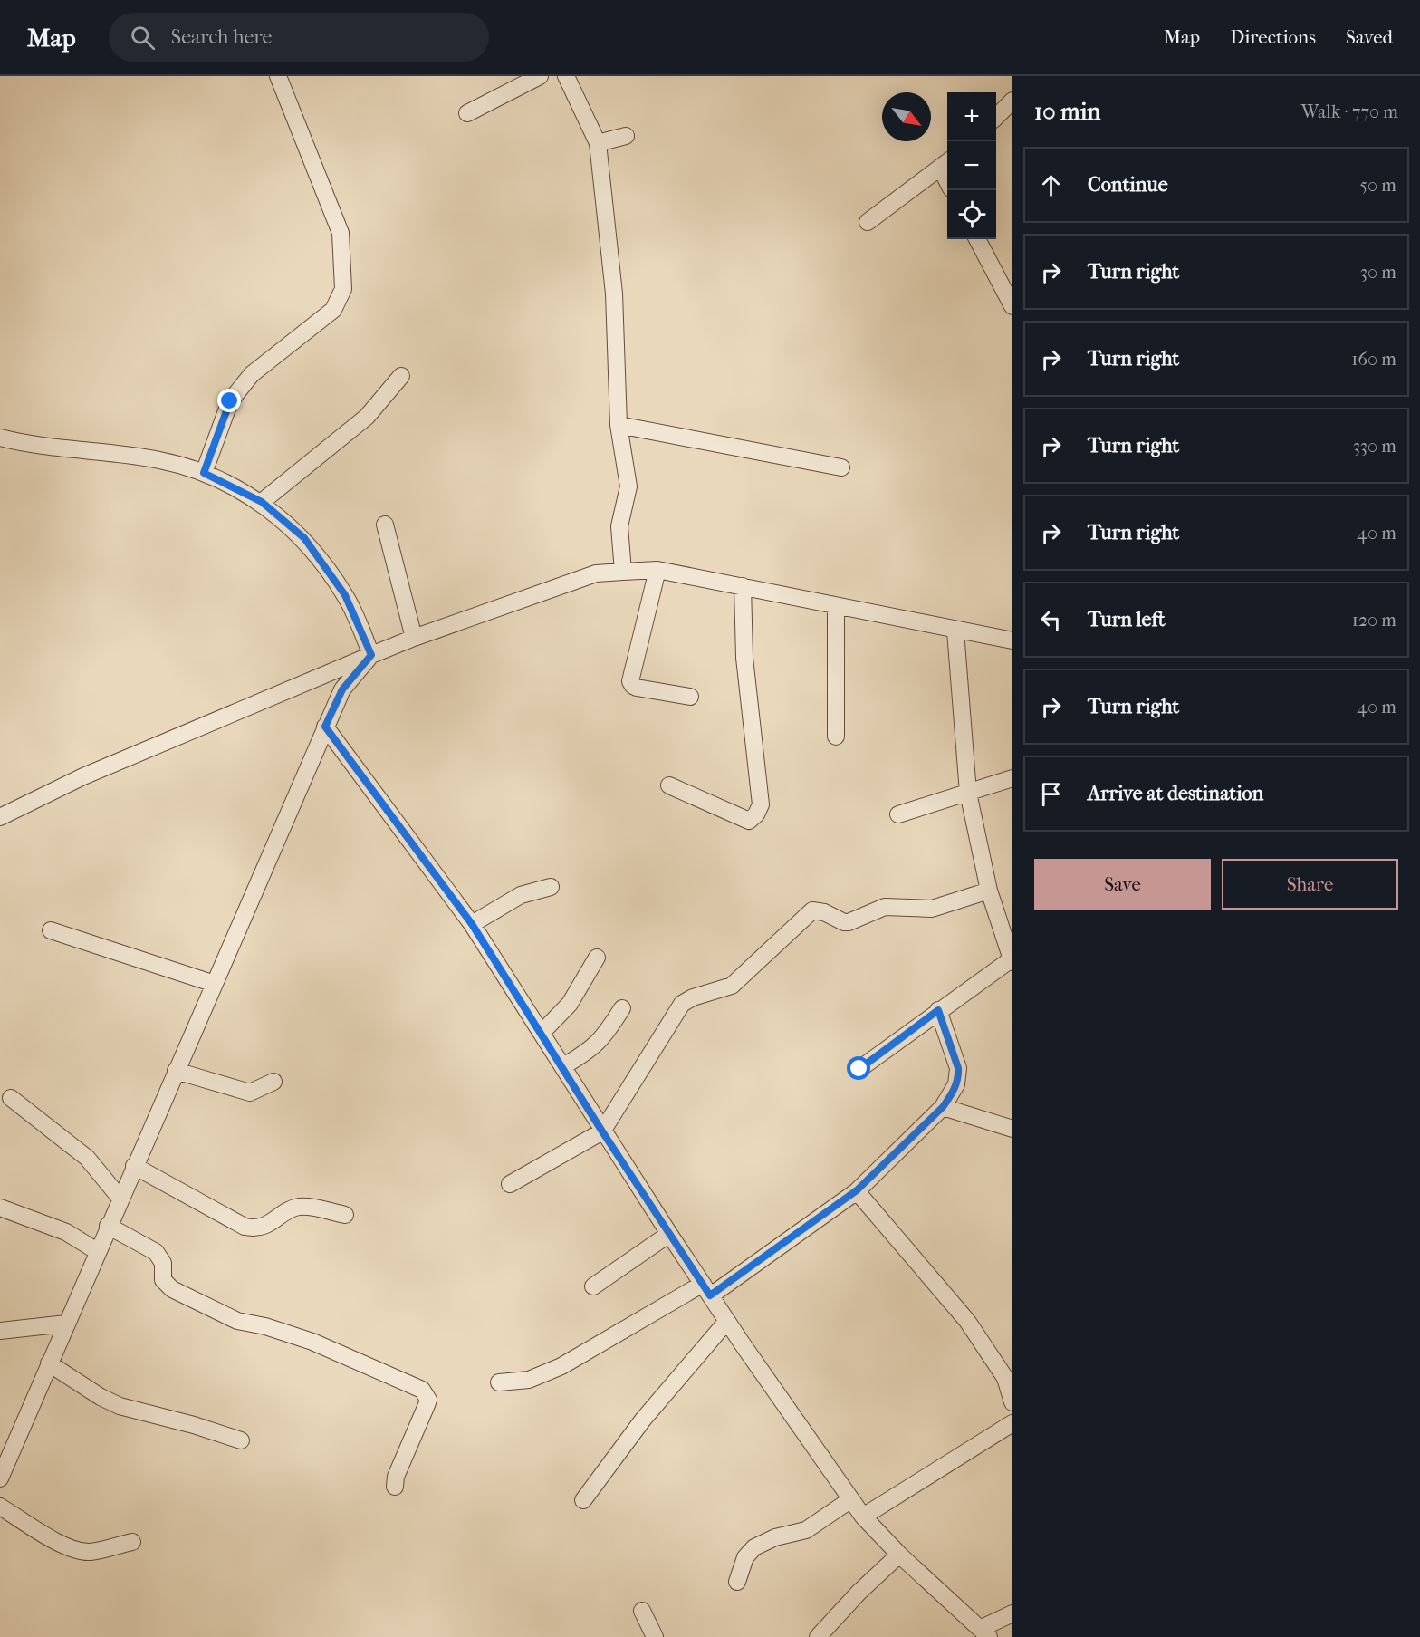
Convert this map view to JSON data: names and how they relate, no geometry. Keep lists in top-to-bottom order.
{
  "north": "bottom right",
  "page": {
    "header": "Map",
    "search": "Search here",
    "nav": ["Map", "Directions", "Saved"],
    "heading": ["10 min", "Walk · 770 m"],
    "map_buttons": ["+", "−"],
    "list": [
      ["Continue", "50 m"],
      ["Turn right", "30 m"],
      ["Turn right", "160 m"],
      ["Turn right", "330 m"],
      ["Turn right", "40 m"],
      ["Turn left", "120 m"],
      ["Turn right", "40 m"],
      "Arrive at destination"
    ],
    "buttons": ["Save", "Share"]
  }
}
